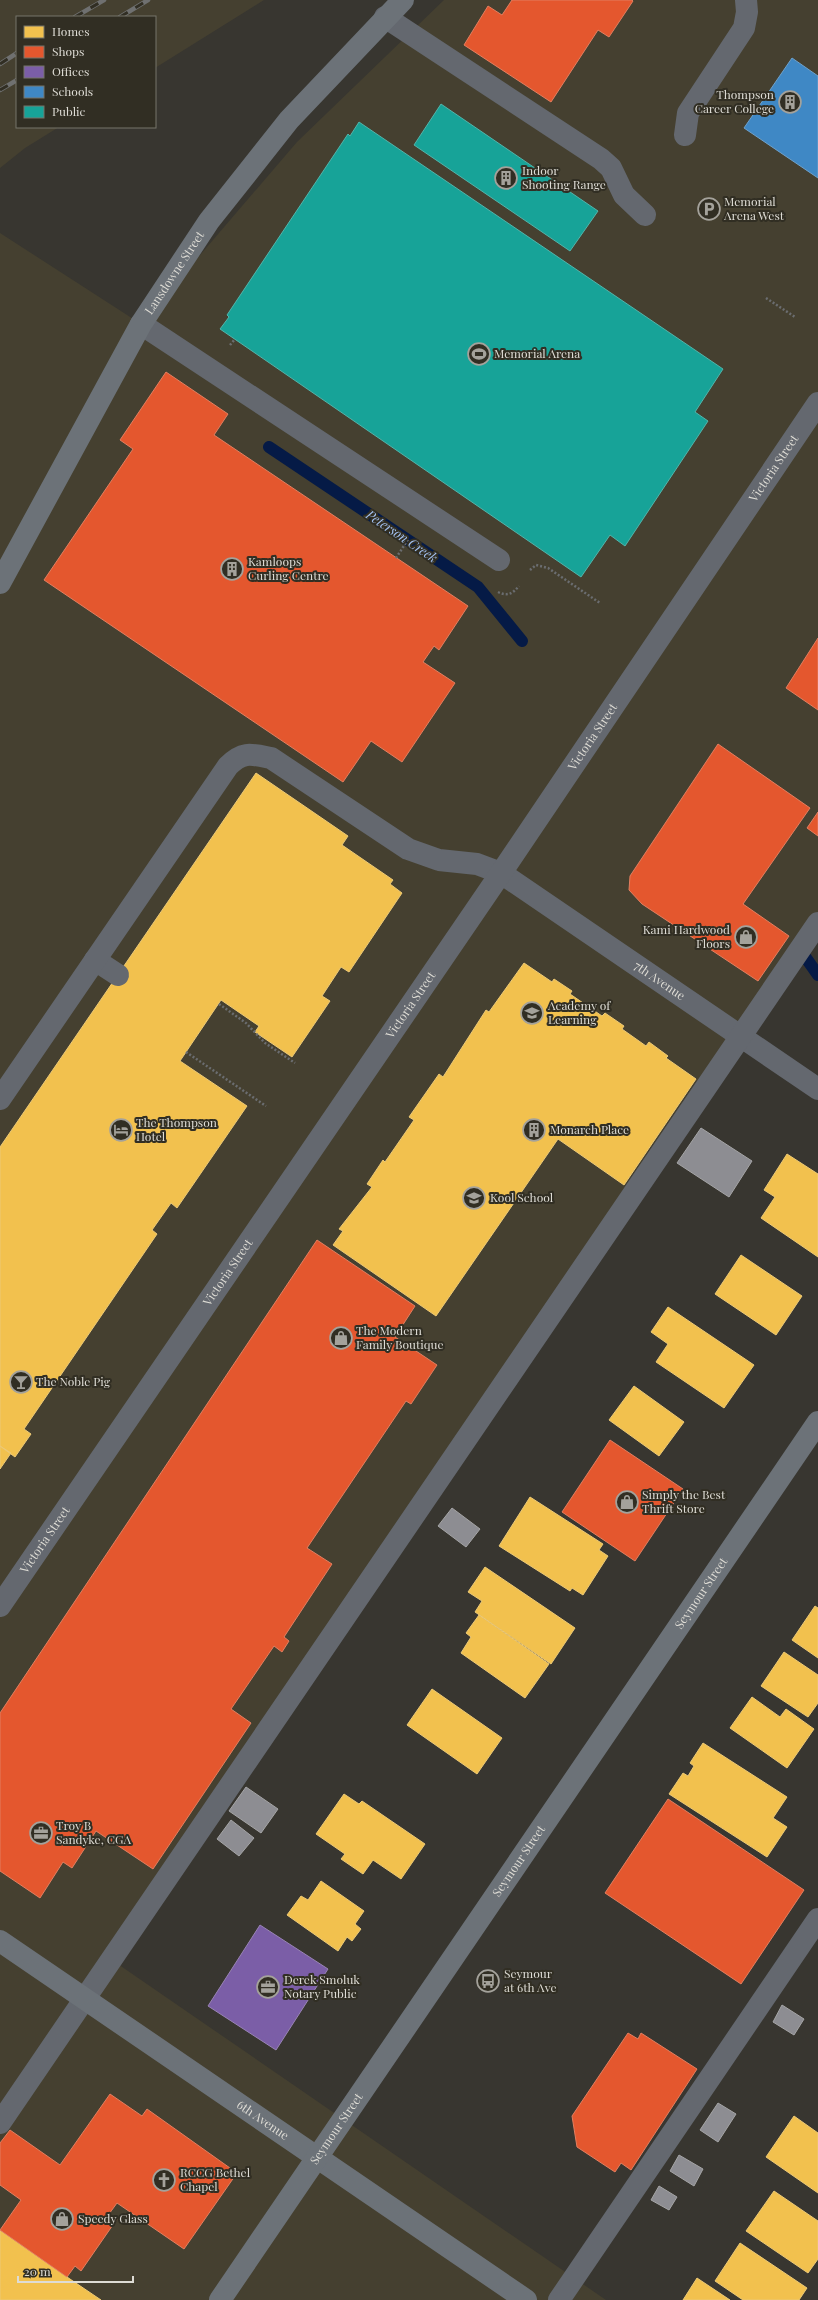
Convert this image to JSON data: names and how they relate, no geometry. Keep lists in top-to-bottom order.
{
  "streets": {
    "main road": ["Lansdowne Street", "Seymour Street", "6th Avenue"],
    "street": ["Victoria Street", "7th Avenue"]
  },
  "crossings": [
    ["Victoria Street", "7th Avenue"],
    ["Seymour Street", "6th Avenue"]
  ],
  "water": ["Peterson Creek"],
  "places": {
    "building": [
      "Thompson Career College",
      "Indoor Shooting Range",
      "Kamloops Curling Centre",
      "Monarch Place"
    ],
    "parking": ["Memorial Arena West"],
    "sports": ["Memorial Arena"],
    "shop": [
      "Kami Hardwood Floors",
      "The Modern Family Boutique",
      "Simply the Best Thrift Store",
      "Speedy Glass"
    ],
    "school or university": ["Academy of Learning", "Kool School"],
    "hotel": ["The Thompson Hotel"],
    "bar": ["The Noble Pig"],
    "office": ["Troy B Sandyke, CGA", "Derek Smoluk Notary Public"],
    "bus stop": ["Seymour at 6th Ave"],
    "church": ["RCCG Bethel Chapel"]
  },
  "legend": [
    "Homes",
    "Shops",
    "Offices",
    "Schools",
    "Public"
  ],
  "scale_bar": "20 m"
}
